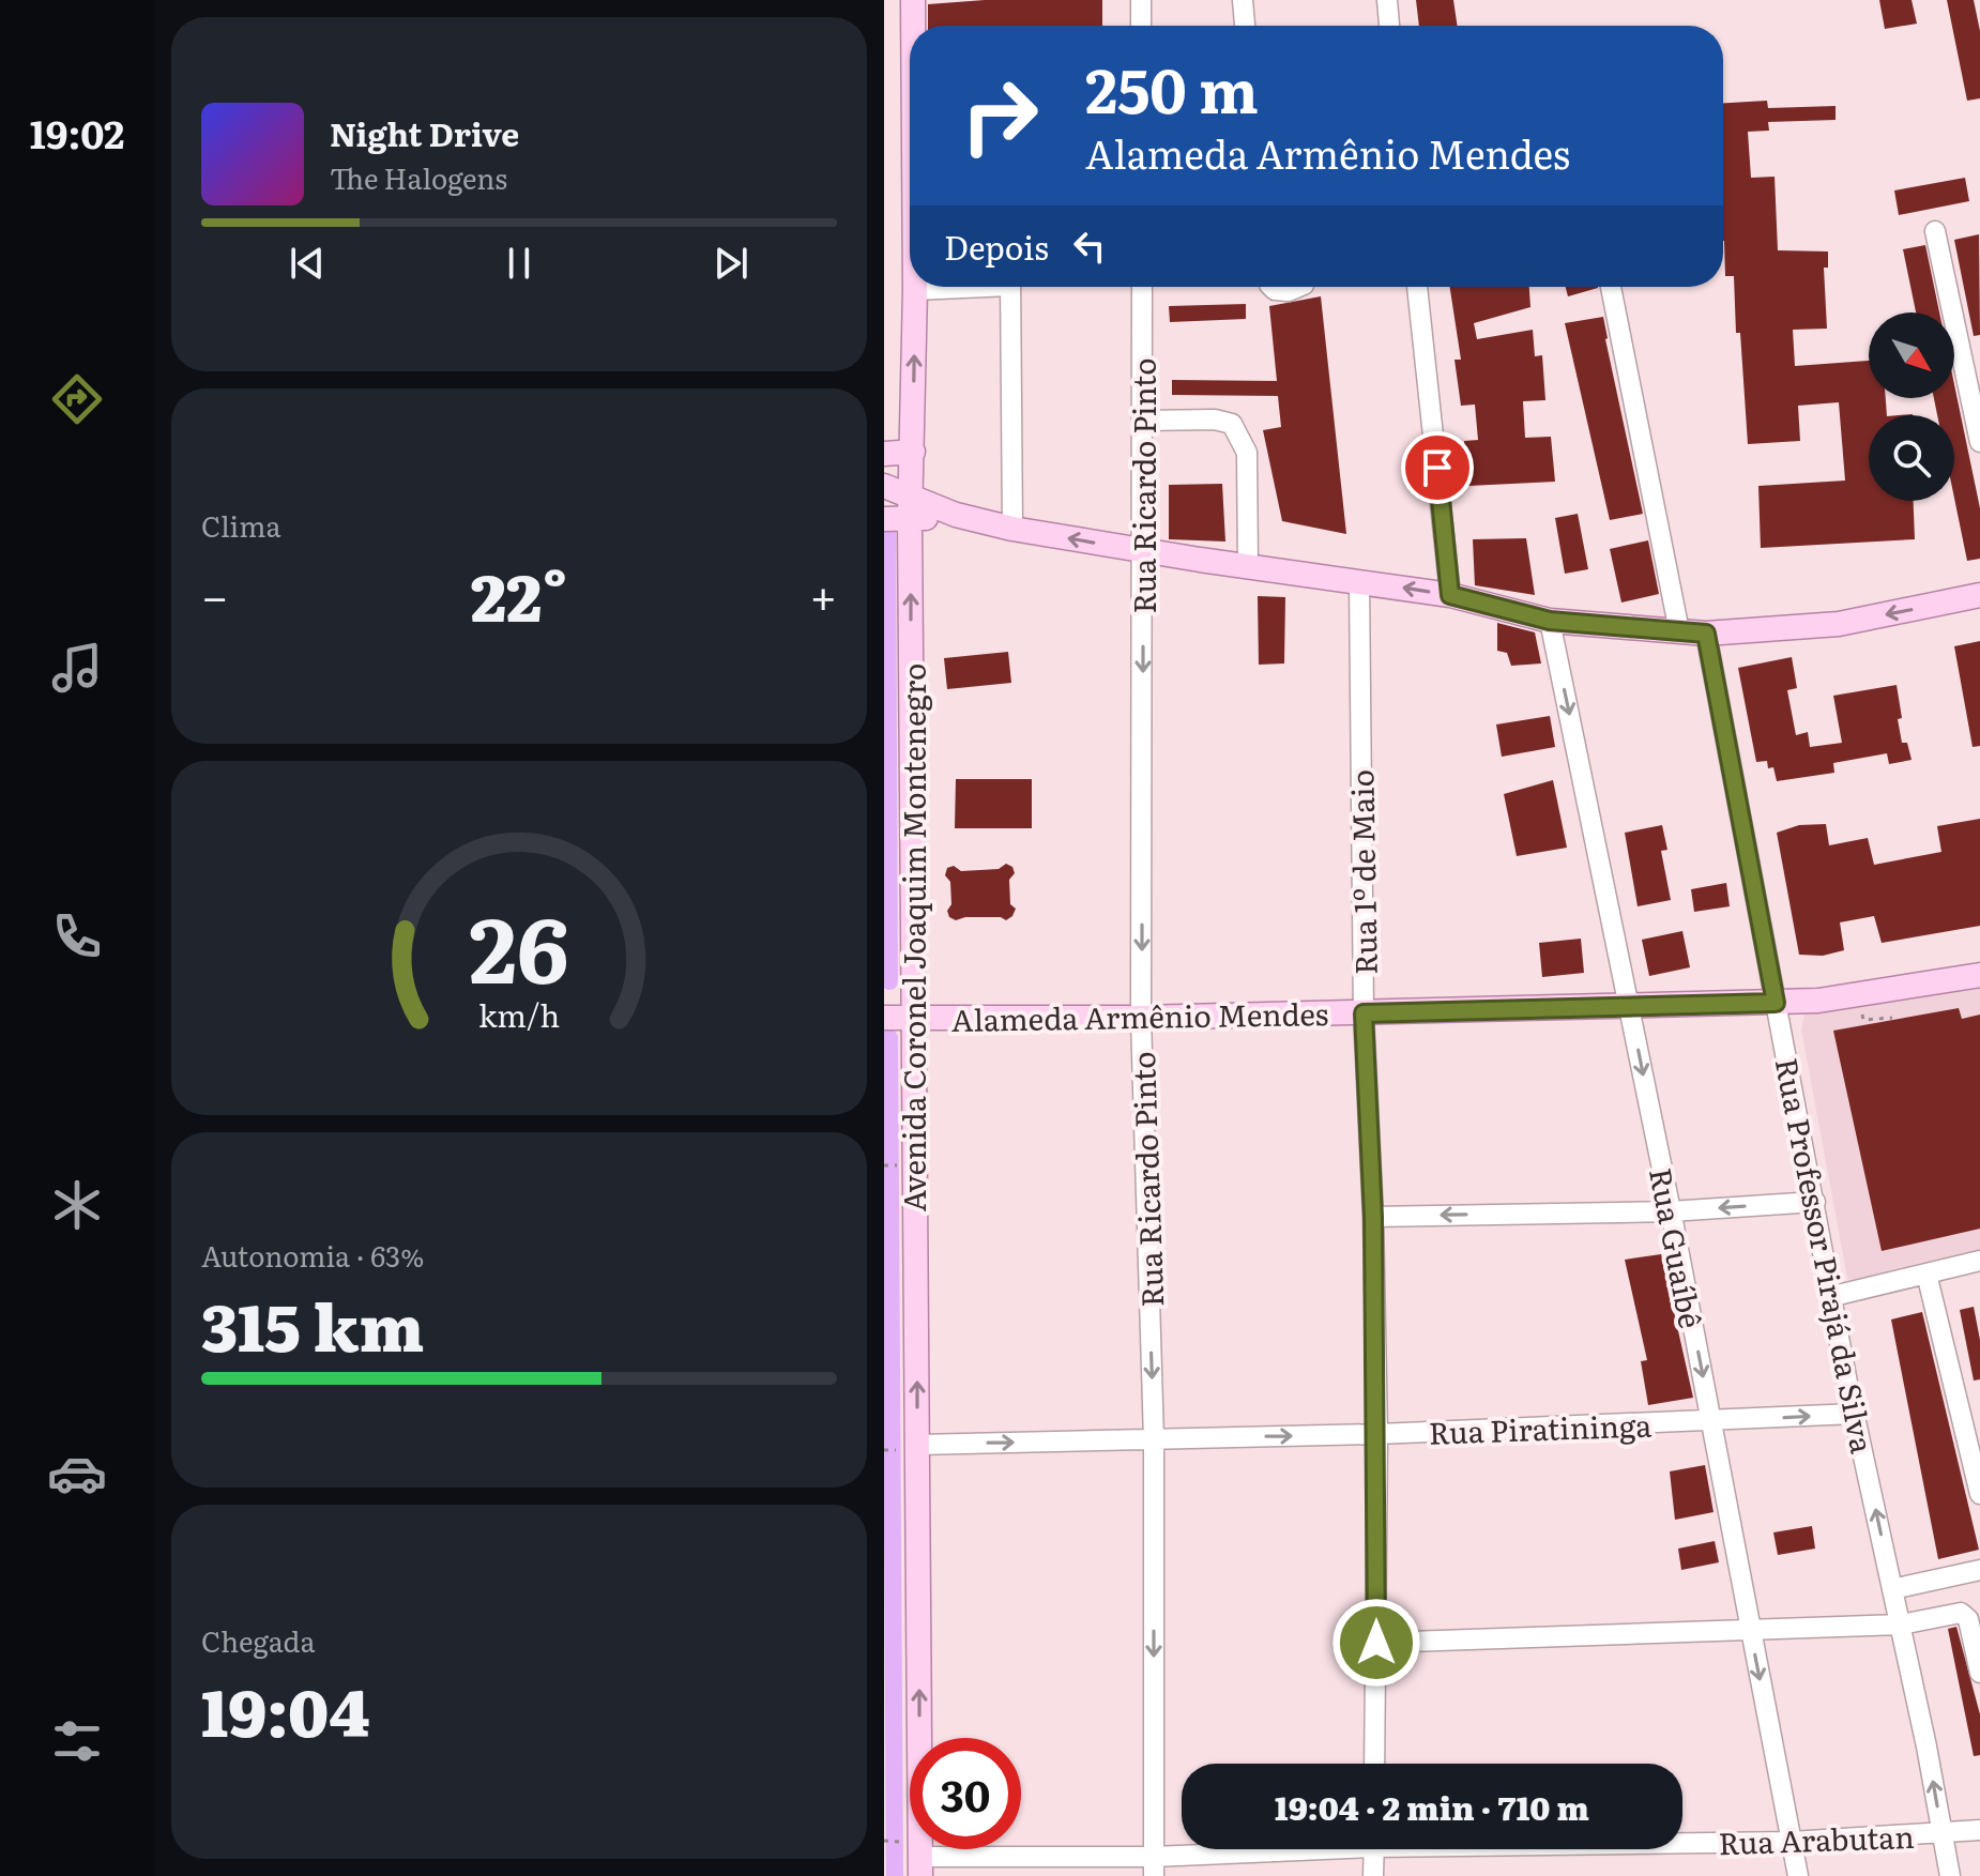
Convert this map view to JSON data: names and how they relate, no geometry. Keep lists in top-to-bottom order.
{
  "streets": {
    "main road": ["Avenida Coronel Joaquim Montenegro", "Alameda Armênio Mendes"],
    "street": [
      "Rua Ricardo Pinto",
      "Rua 1º de Maio",
      "Rua Guaíbê",
      "Rua Professor Pirajá da Silva",
      "Rua Piratininga",
      "Rua Arabutan"
    ]
  },
  "crossings": [
    ["Rua Ricardo Pinto", "Alameda Armênio Mendes"],
    ["Rua Ricardo Pinto", "Rua Piratininga"],
    ["Rua Ricardo Pinto", "Rua Arabutan"],
    ["Rua 1º de Maio", "Alameda Armênio Mendes"],
    ["Rua 1º de Maio", "Rua Piratininga"],
    ["Avenida Coronel Joaquim Montenegro", "Alameda Armênio Mendes"],
    ["Avenida Coronel Joaquim Montenegro", "Rua Piratininga"],
    ["Avenida Coronel Joaquim Montenegro", "Rua Arabutan"],
    ["Alameda Armênio Mendes", "Rua Guaíbê"],
    ["Alameda Armênio Mendes", "Rua Professor Pirajá da Silva"],
    ["Rua Guaíbê", "Rua Piratininga"],
    ["Rua Guaíbê", "Rua Arabutan"],
    ["Rua Professor Pirajá da Silva", "Rua Piratininga"],
    ["Rua Professor Pirajá da Silva", "Rua Arabutan"]
  ],
  "one_way": [
    "Rua Ricardo Pinto",
    "Avenida Coronel Joaquim Montenegro",
    "Rua Guaíbê",
    "Rua Piratininga"
  ],
  "north": "bottom right",
  "page": {
    "tabs": "19:02",
    "turn": ["250 m", "Alameda Armênio Mendes"],
    "song": ["Night Drive", "The Halogens"],
    "then": "Depois",
    "tile": [
      "Clima",
      ["Autonomia · 63%", "315 km"],
      ["Chegada", "19:04"]
    ],
    "heat": ["−", "22°", "+"],
    "limit": "30",
    "trip": "19:04 · 2 min · 710 m",
    "gauge": ["26", "km/h"]
  }
}
